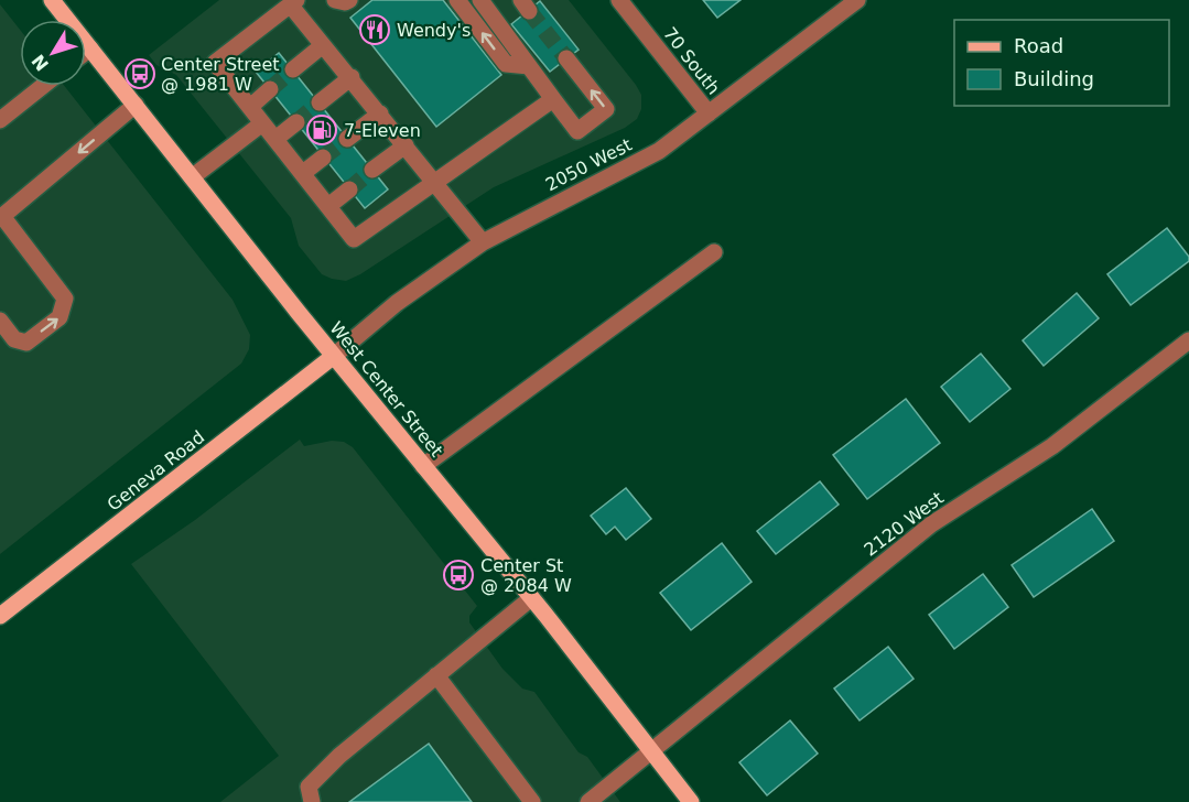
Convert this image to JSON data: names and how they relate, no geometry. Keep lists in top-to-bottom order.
{
  "streets": {
    "main road": ["West Center Street", "Geneva Road"],
    "street": ["70 South", "2050 West", "2120 West"]
  },
  "crossings": [
    ["70 South", "2050 West"],
    ["2050 West", "West Center Street"],
    ["2050 West", "Geneva Road"],
    ["West Center Street", "Geneva Road"],
    ["West Center Street", "2120 West"]
  ],
  "places": {
    "restaurant": ["Wendy's"],
    "bus stop": ["Center Street @ 1981 W", "Center St @ 2084 W"],
    "fuel station": ["7-Eleven"]
  },
  "legend": ["Road", "Building"],
  "north": "bottom left"
}
